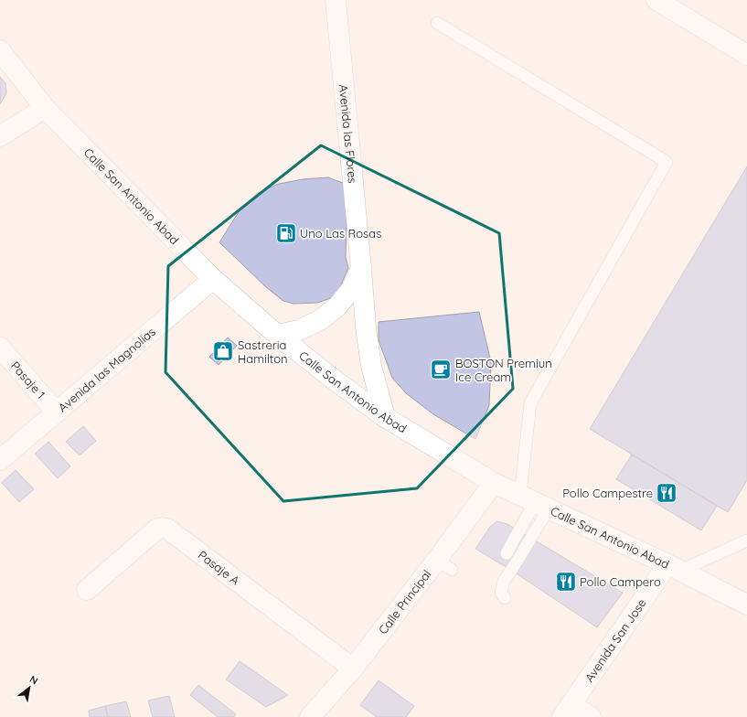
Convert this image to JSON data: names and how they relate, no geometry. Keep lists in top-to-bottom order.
{
  "streets": {
    "street": [
      "Avenida las Flores",
      "Calle San Antonio Abad",
      "Avenida las Magnolias",
      "Pasaje 1",
      "Pasaje A",
      "Calle Principal",
      "Avenida San Jose"
    ]
  },
  "crossings": [
    ["Avenida las Flores", "Calle San Antonio Abad"],
    ["Calle San Antonio Abad", "Avenida las Magnolias"],
    ["Calle San Antonio Abad", "Calle Principal"],
    ["Calle San Antonio Abad", "Avenida San Jose"],
    ["Avenida las Magnolias", "Pasaje 1"],
    ["Pasaje A", "Calle Principal"]
  ],
  "places": {
    "fuel station": ["Uno Las Rosas"],
    "shop": ["Sastreria Hamilton"],
    "cafe": ["BOSTON Premiun Ice Cream"],
    "restaurant": ["Pollo Campestre", "Pollo Campero"]
  },
  "north": "top right"
}
